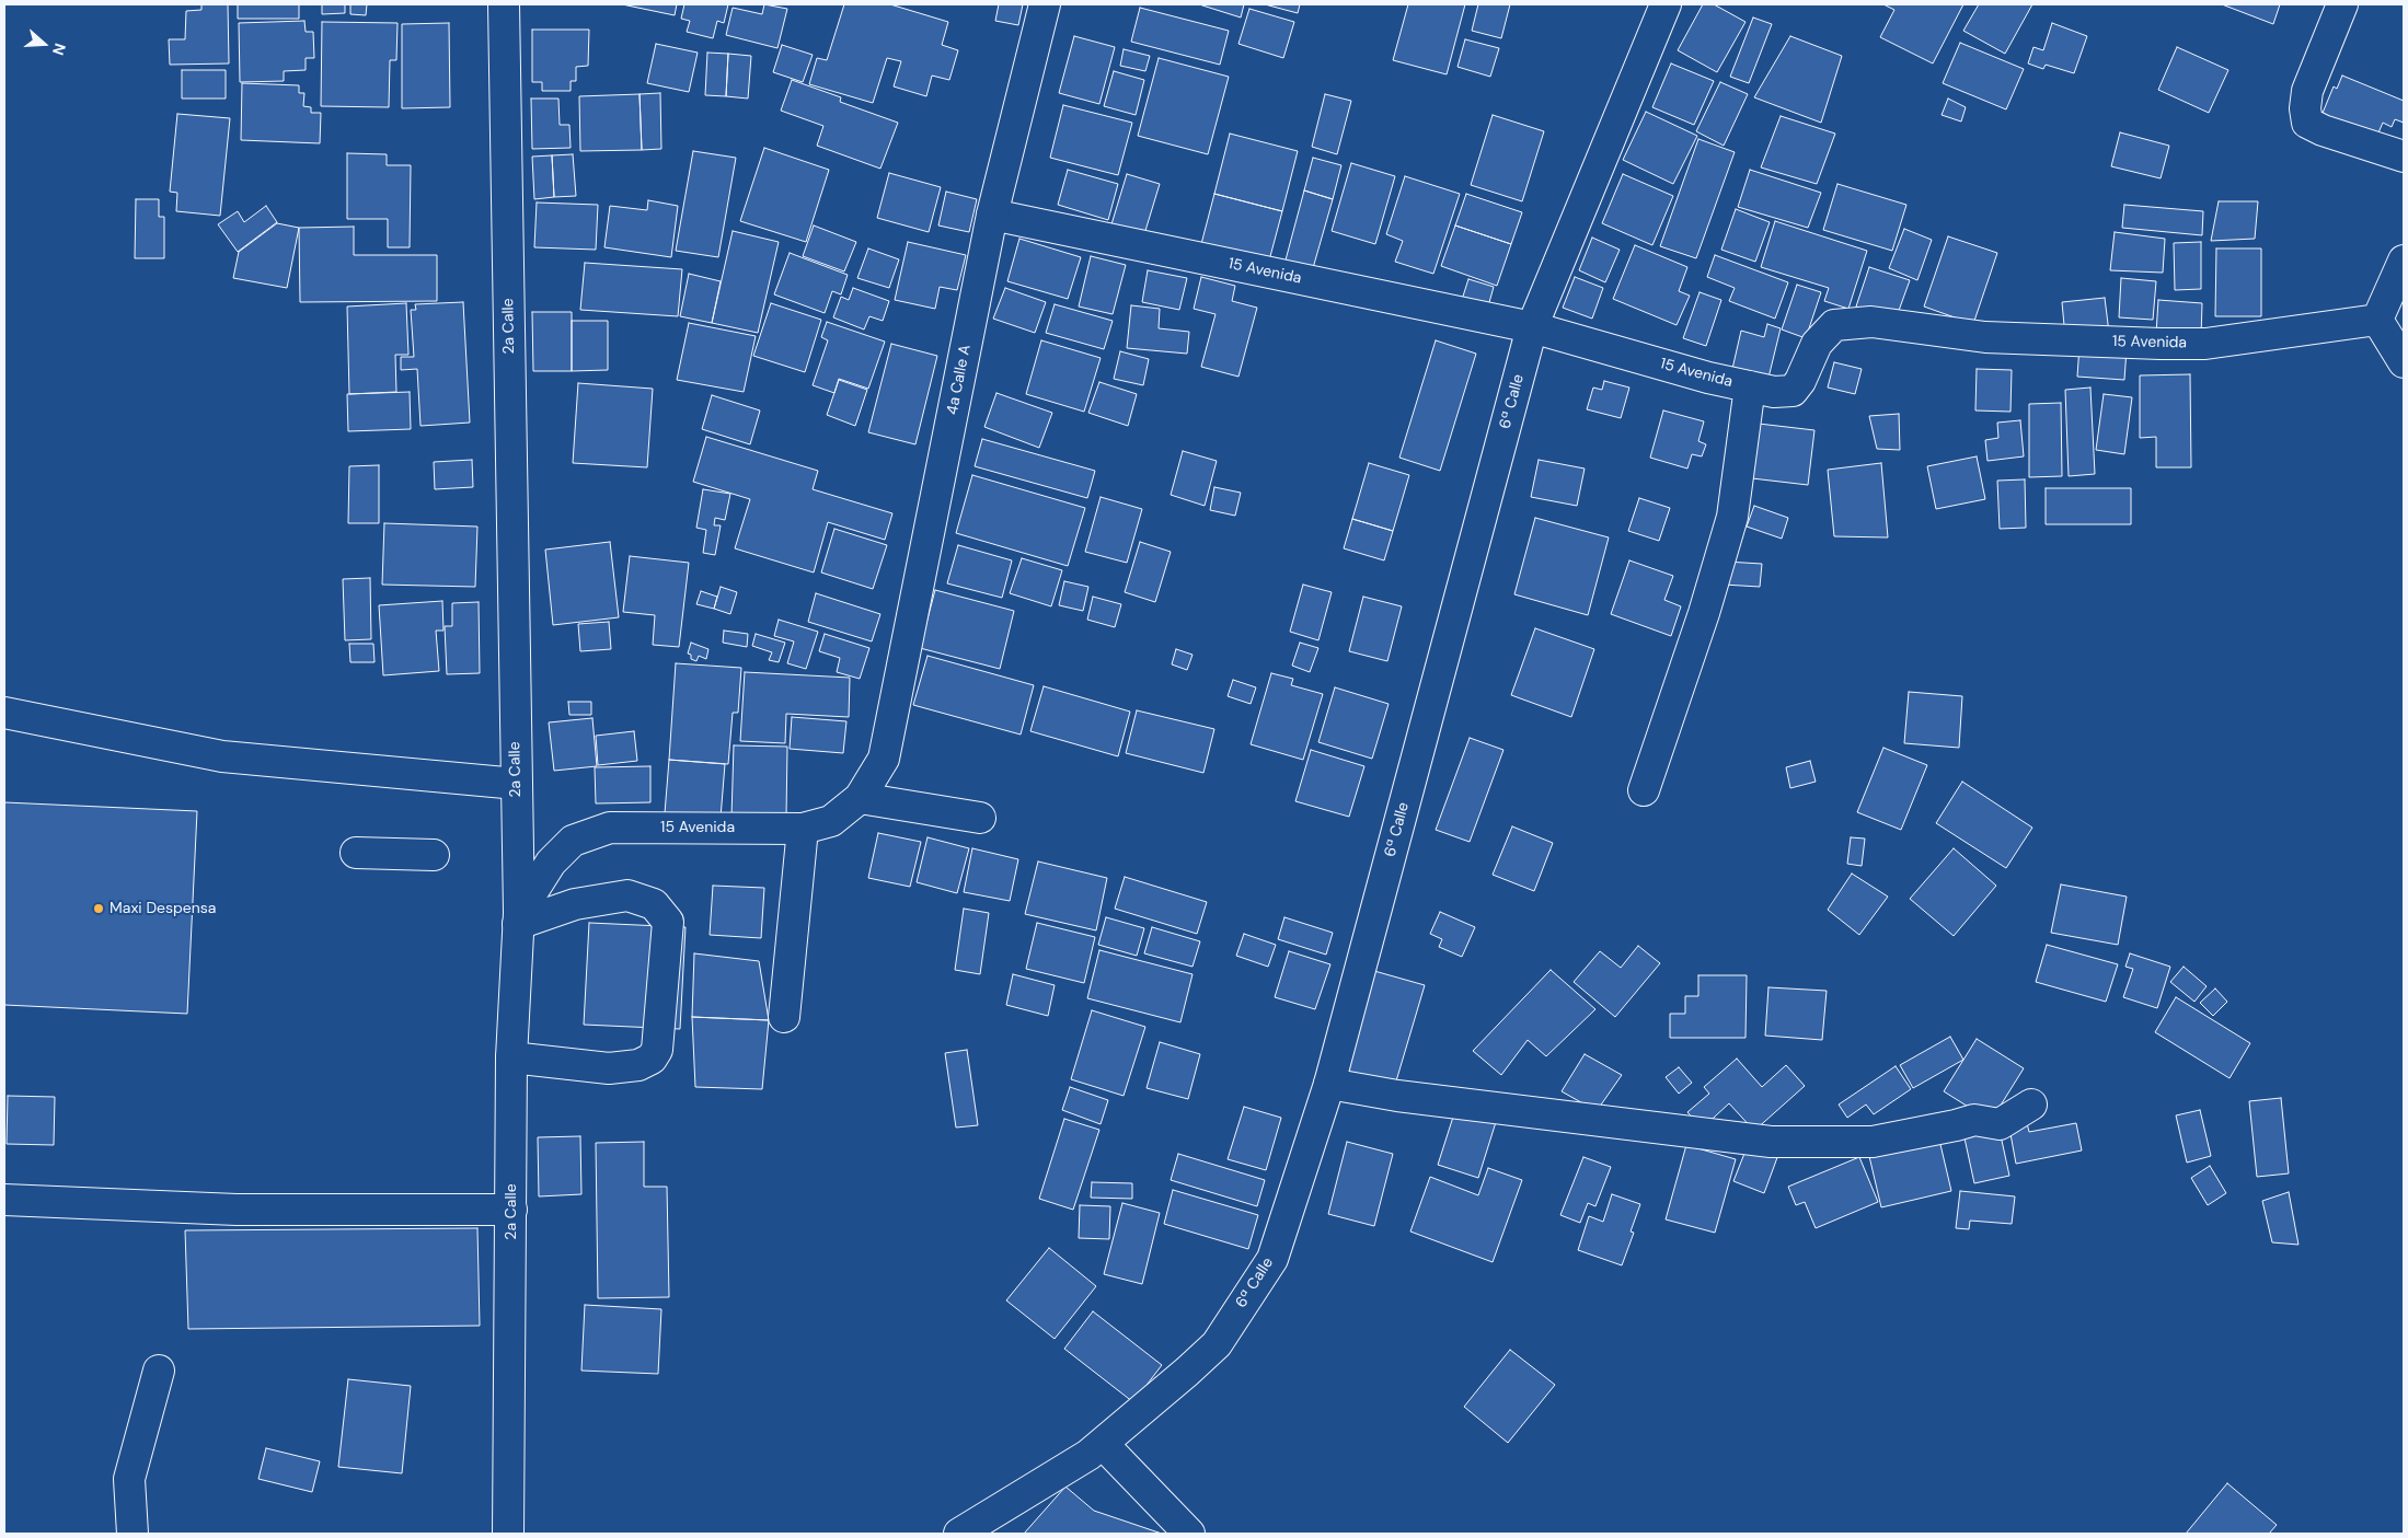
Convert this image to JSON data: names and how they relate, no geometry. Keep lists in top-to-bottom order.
{
  "streets": {
    "main road": [
      "15 Avenida",
      "2a Calle",
      "4a Calle A",
      "6ª Calle"
    ]
  },
  "crossings": [
    ["15 Avenida", "2a Calle"],
    ["15 Avenida", "4a Calle A"],
    ["15 Avenida", "6ª Calle"]
  ],
  "places": ["Maxi Despensa"],
  "north": "right"
}
